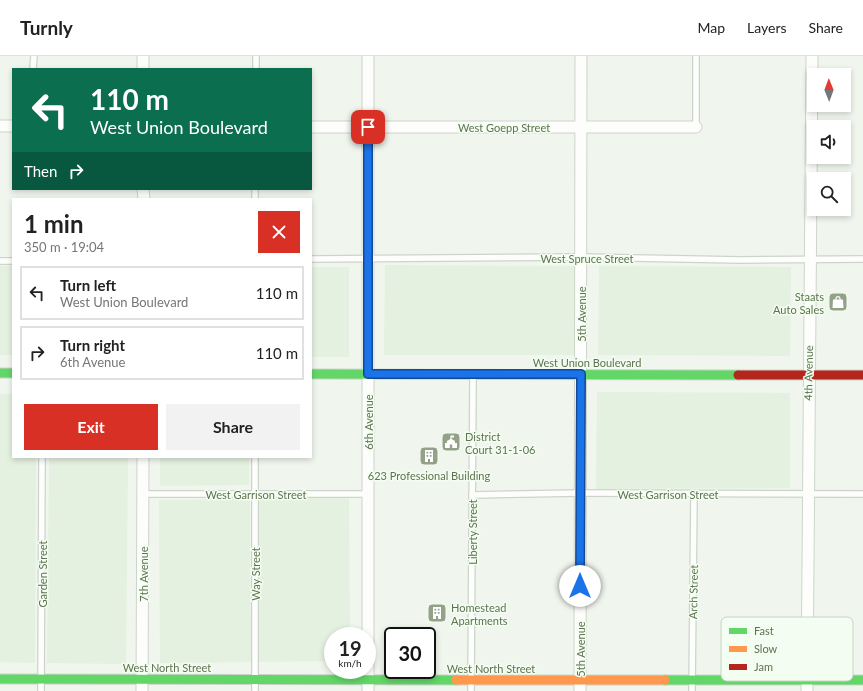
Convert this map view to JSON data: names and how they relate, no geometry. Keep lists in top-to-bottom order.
{
  "streets": {
    "street": [
      "West Goepp Street",
      "5th Avenue",
      "West Union Boulevard",
      "4th Avenue",
      "6th Avenue",
      "7th Avenue",
      "West North Street"
    ],
    "lane": [
      "West Spruce Street",
      "West Garrison Street",
      "Liberty Street",
      "Garden Street",
      "Way Street",
      "Arch Street"
    ]
  },
  "crossings": [
    ["West Goepp Street", "5th Avenue"],
    ["West Goepp Street", "6th Avenue"],
    ["West Spruce Street", "5th Avenue"],
    ["West Spruce Street", "4th Avenue"],
    ["West Spruce Street", "6th Avenue"],
    ["5th Avenue", "West Union Boulevard"],
    ["5th Avenue", "West Garrison Street"],
    ["5th Avenue", "West North Street"],
    ["West Union Boulevard", "4th Avenue"],
    ["West Union Boulevard", "6th Avenue"],
    ["West Union Boulevard", "Liberty Street"],
    ["4th Avenue", "West Garrison Street"],
    ["6th Avenue", "West Garrison Street"],
    ["6th Avenue", "West North Street"],
    ["West Garrison Street", "Liberty Street"],
    ["West Garrison Street", "7th Avenue"],
    ["West Garrison Street", "Way Street"],
    ["West Garrison Street", "Arch Street"],
    ["Liberty Street", "West North Street"],
    ["Garden Street", "West North Street"],
    ["7th Avenue", "West North Street"],
    ["Way Street", "West North Street"],
    ["Arch Street", "West North Street"]
  ],
  "places": {
    "shop": ["Staats Auto Sales"],
    "public building": ["District Court 31-1-06"],
    "building": ["623 Professional Building", "Homestead Apartments"]
  },
  "legend": ["Fast", "Slow", "Jam"],
  "north": "top",
  "page": {
    "header": "Turnly",
    "nav": ["Map", "Layers", "Share"],
    "turn": ["110 m", "West Union Boulevard"],
    "then": "Then",
    "heading": ["1 min", "350 m · 19:04"],
    "list": [
      {
        "name": "Turn left",
        "note": "West Union Boulevard",
        "value": "110 m"
      },
      {
        "name": "Turn right",
        "note": "6th Avenue",
        "value": "110 m"
      }
    ],
    "buttons": ["Exit", "Share"],
    "speed": "19 km/h",
    "limit": "30"
  }
}
